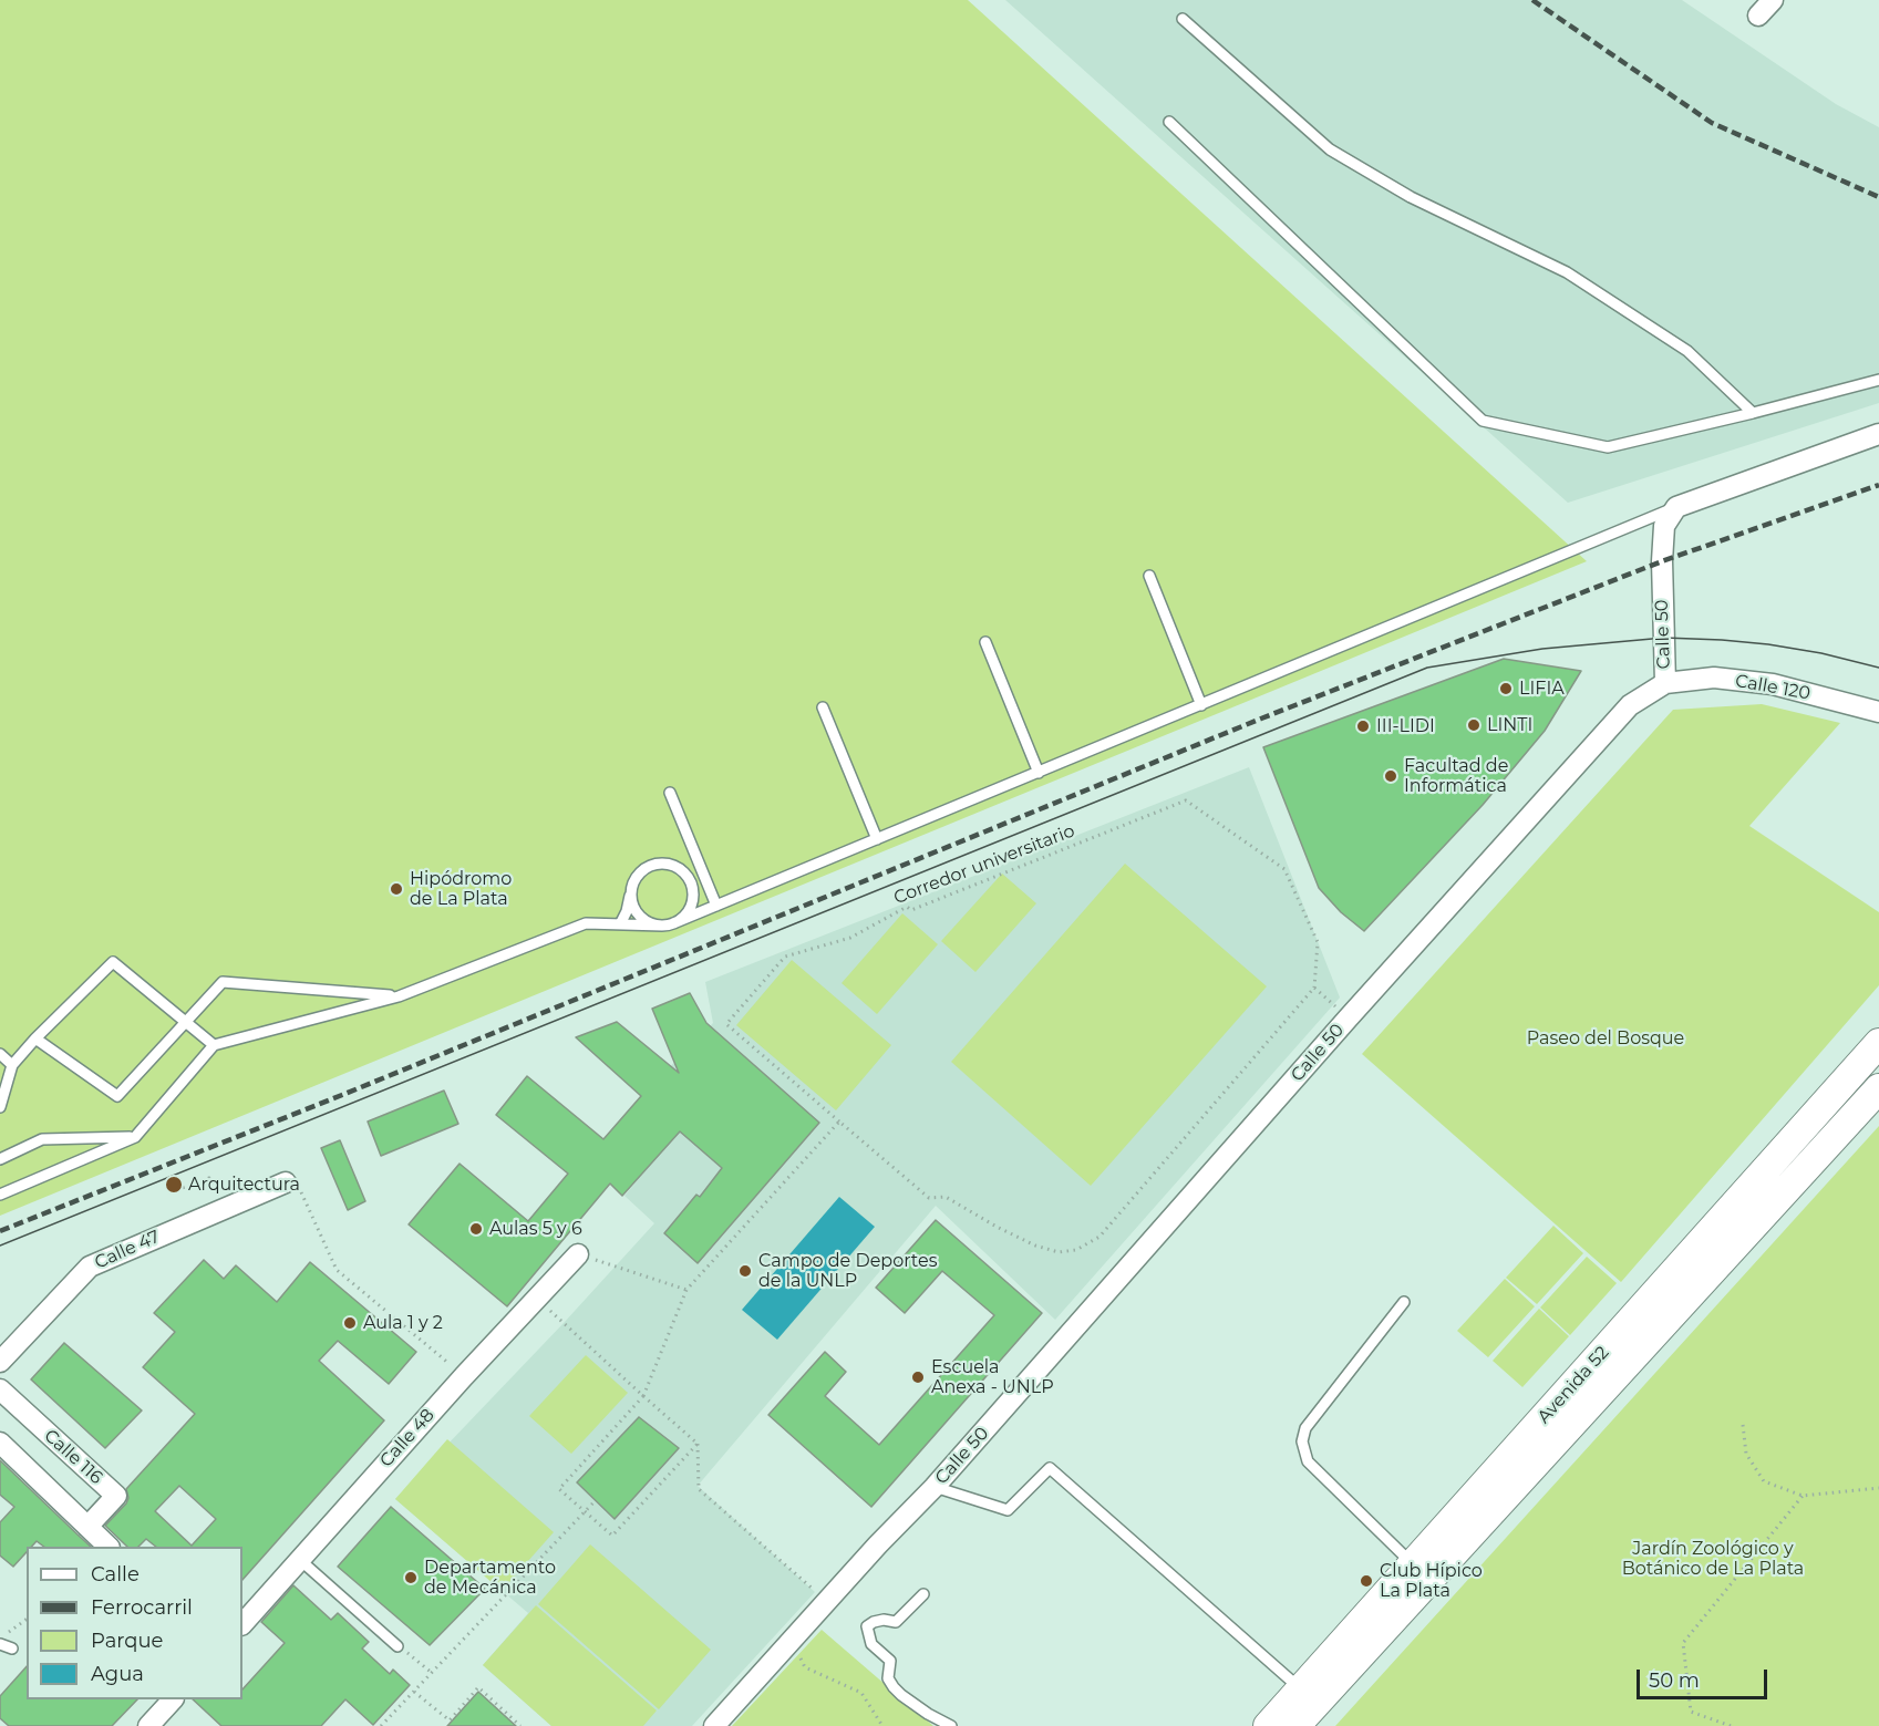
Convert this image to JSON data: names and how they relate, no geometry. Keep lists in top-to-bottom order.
{
  "streets": {
    "main road": ["Avenida 52"],
    "street": [
      "Calle 50",
      "Calle 120",
      "Calle 47",
      "Calle 48",
      "Calle 116"
    ],
    "path": ["Corredor universitario"]
  },
  "crossings": [
    ["Calle 50", "Calle 120"]
  ],
  "parks": ["Paseo del Bosque", "Jardín Zoológico y Botánico de La Plata"],
  "places": [
    "LIFIA",
    "LINTI",
    "III-LIDI",
    "Facultad de Informática",
    "Hipódromo de La Plata",
    "Arquitectura",
    "Aulas 5 y 6",
    "Campo de Deportes de la UNLP",
    "Aula 1 y 2",
    "Escuela Anexa - UNLP",
    "Departamento de Mecánica",
    "Club Hípico La Plata"
  ],
  "legend": [
    "Calle",
    "Ferrocarril",
    "Parque",
    "Agua"
  ],
  "scale_bar": "50 m"
}
